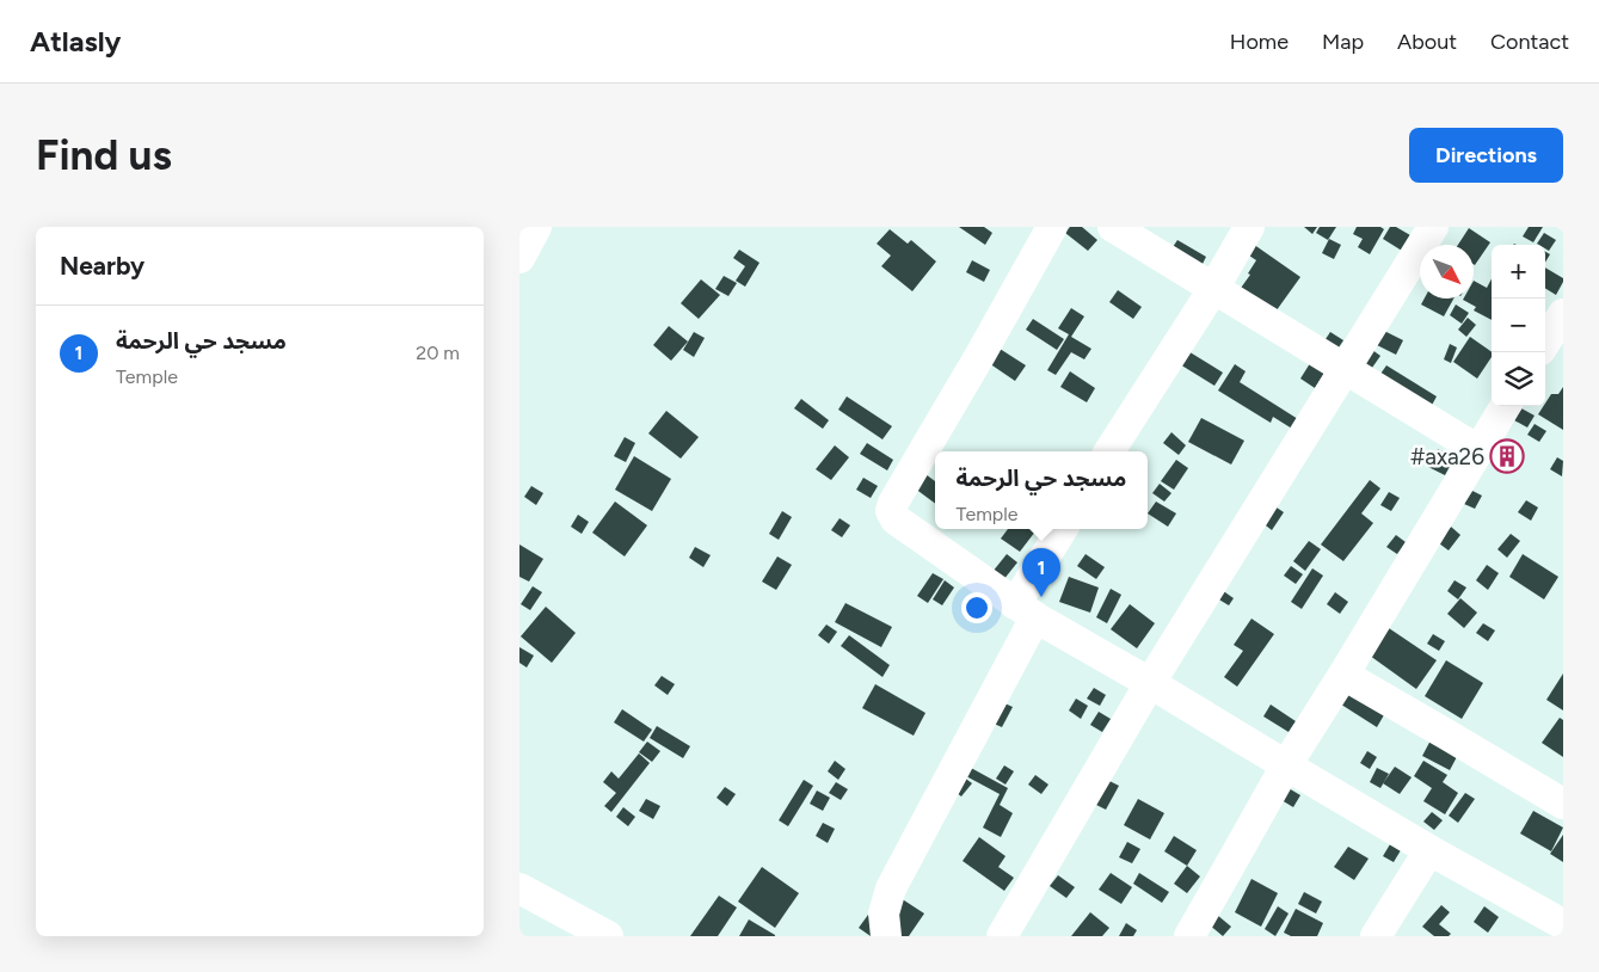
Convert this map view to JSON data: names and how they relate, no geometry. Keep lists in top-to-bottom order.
{
  "places": {
    "building": ["#axa26"]
  },
  "north": "bottom right",
  "page": {
    "header": "Atlasly",
    "nav": [
      "Home",
      "Map",
      "About",
      "Contact"
    ],
    "buttons": "Directions",
    "title": "Find us",
    "heading": "Nearby",
    "map_buttons": ["+", "−"],
    "list": [
      {
        "mark": "1",
        "name": "مسجد حي الرحمة",
        "note": "Temple",
        "value": "20 m"
      }
    ],
    "popup": ["مسجد حي الرحمة", "Temple"],
    "pins": "1"
  }
}
